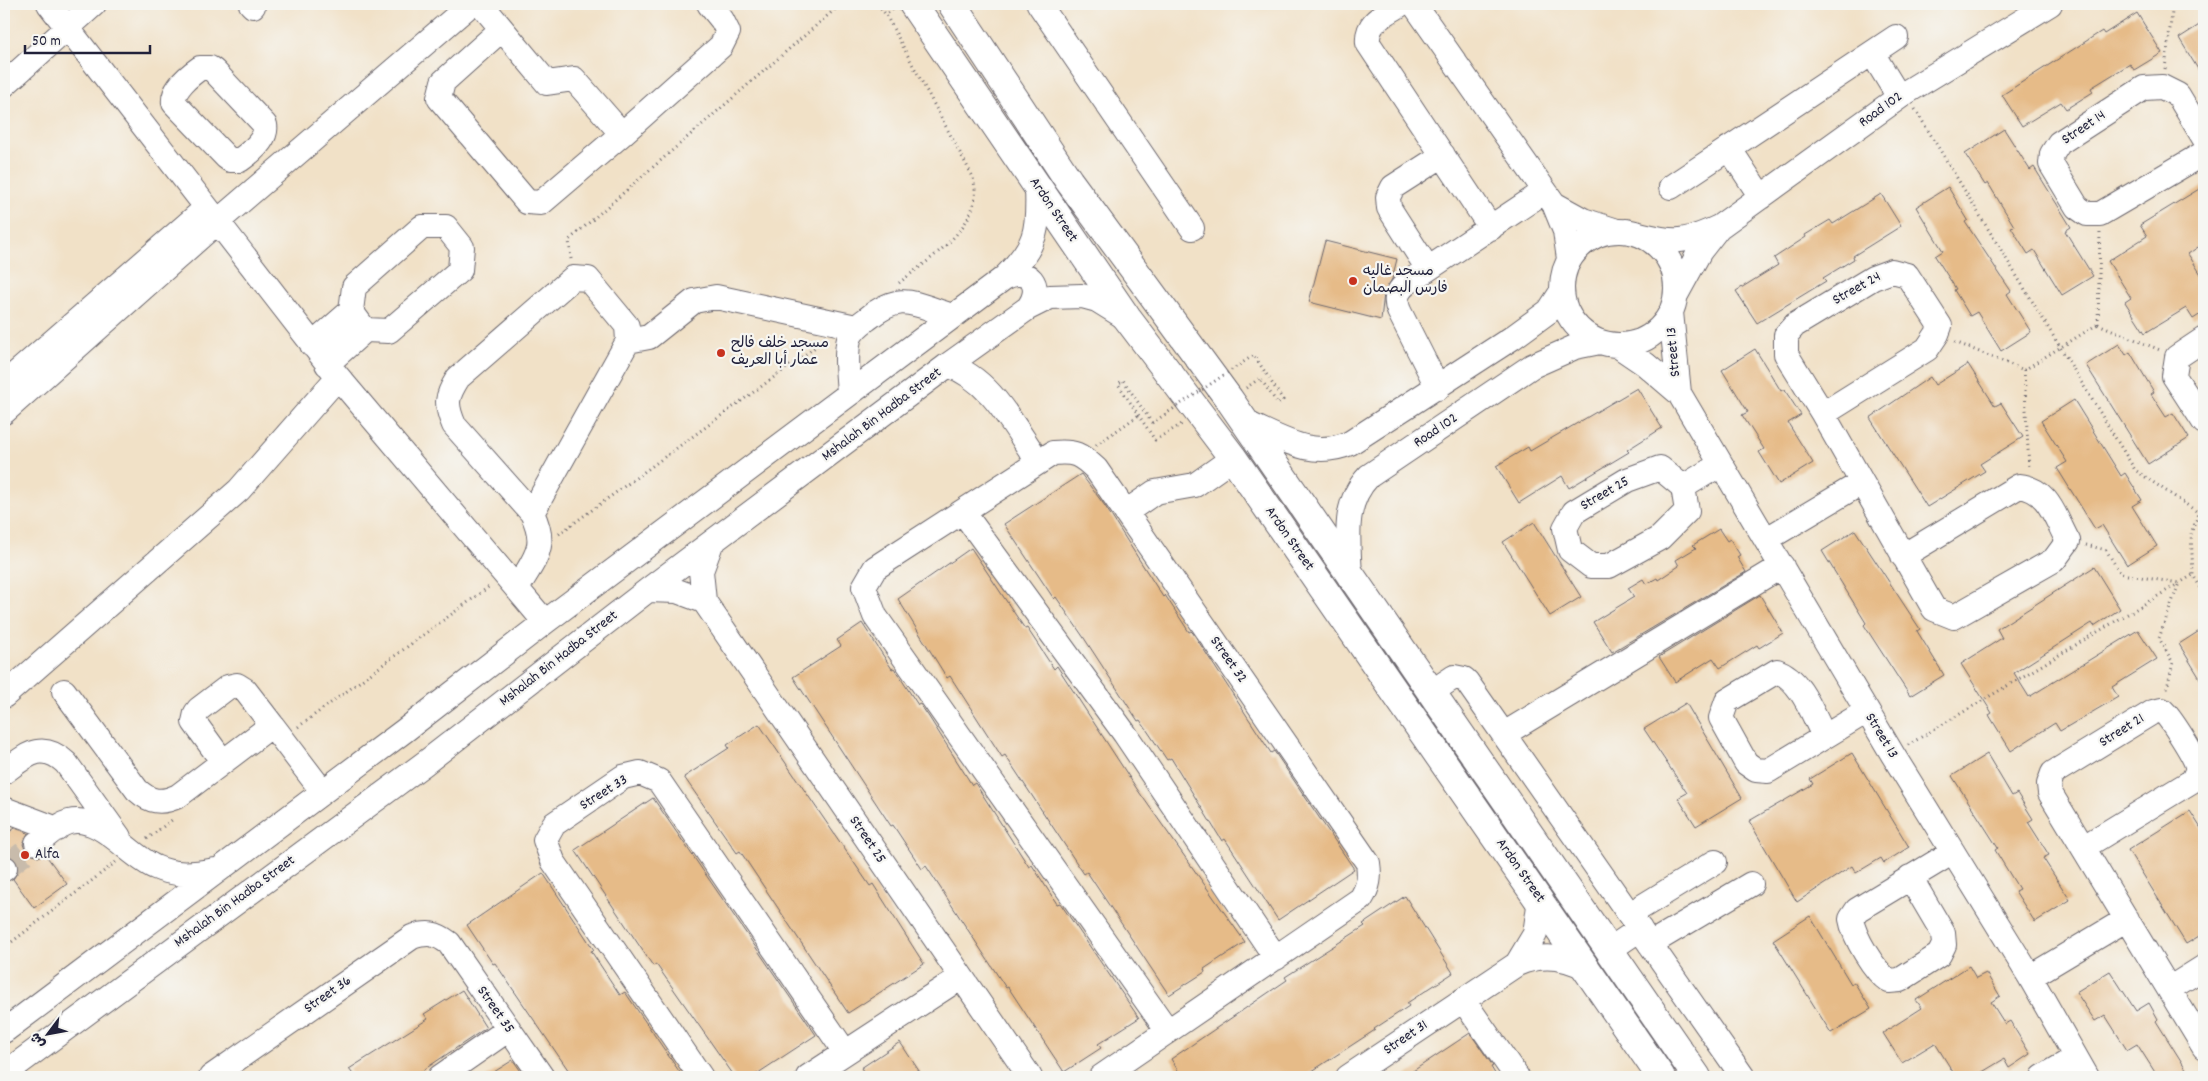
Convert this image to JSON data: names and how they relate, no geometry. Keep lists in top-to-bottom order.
{
  "streets": {
    "main road": ["Ardon Street"],
    "street": [
      "Road 102",
      "Street 14",
      "Street 24",
      "Street 13",
      "Mshalah Bin Hadba Street",
      "Street 25",
      "Street 32",
      "Street 21",
      "Street 33",
      "Street 36",
      "Street 35",
      "Street 31"
    ]
  },
  "crossings": [
    ["Road 102", "Ardon Street"],
    ["Road 102", "Street 13"],
    ["Ardon Street", "Mshalah Bin Hadba Street"],
    ["Ardon Street", "Street 31"],
    ["Mshalah Bin Hadba Street", "Street 25"],
    ["Street 36", "Street 35"]
  ],
  "places": ["مسجد غاليه فارس البصمان", "مسجد خلف فالح عمار أبا العريف", "Alfa"],
  "scale_bar": "50 m",
  "north": "bottom left"
}
